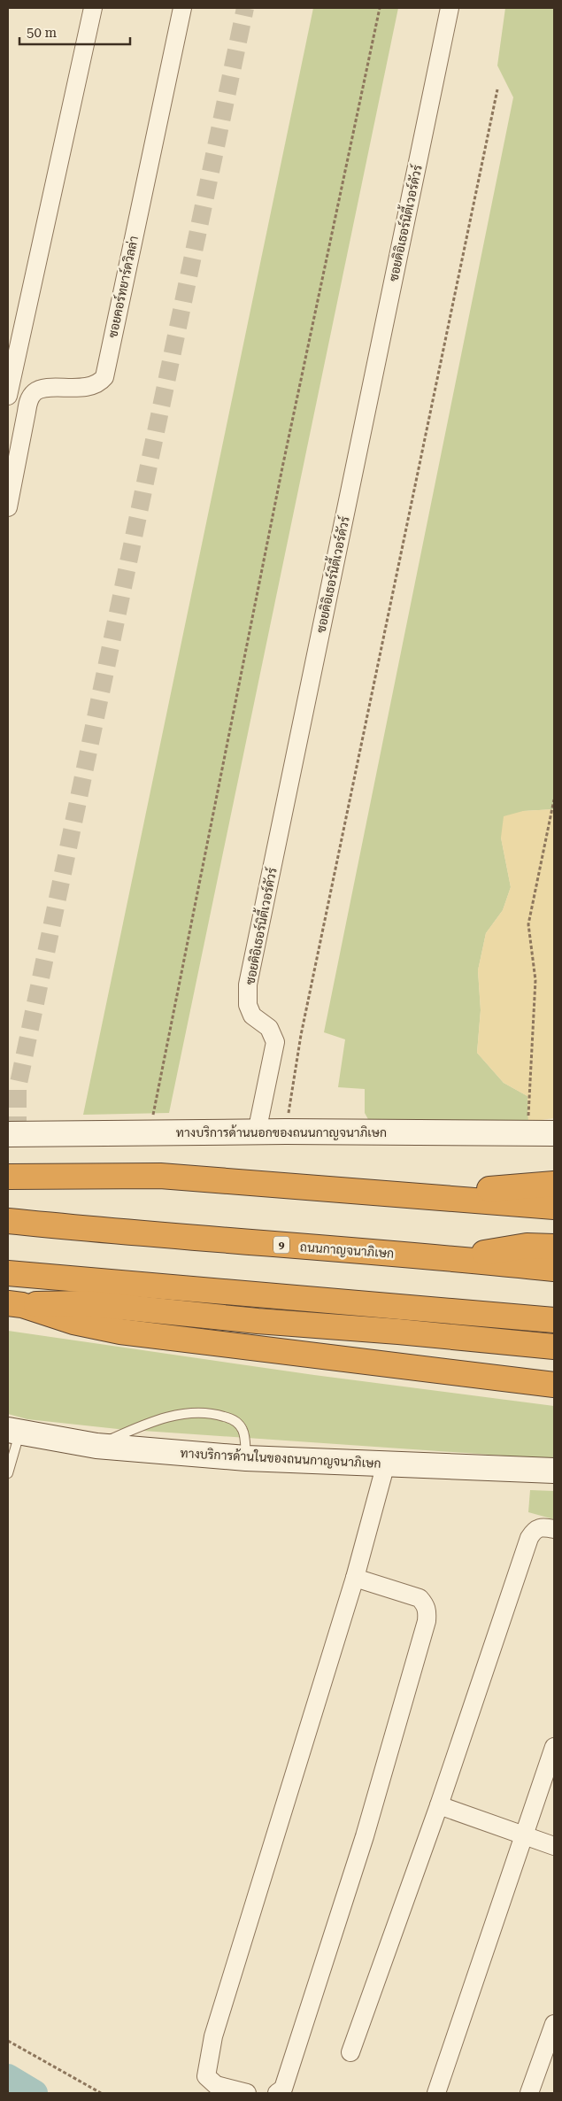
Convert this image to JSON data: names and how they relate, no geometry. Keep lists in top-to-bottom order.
{
  "streets": {
    "highway": ["9", "ถนนกาญจนาภิเษก"],
    "main road": ["ทางบริการด้านนอกของถนนกาญจนาภิเษก", "ทางบริการด้านในของถนนกาญจนาภิเษก"],
    "street": ["ซอยดิอิเธอร์นิตี้เวอร์ดัวร์", "ซอยคอร์ทยาร์ดวิลล่า"]
  },
  "crossings": [
    ["ซอยดิอิเธอร์นิตี้เวอร์ดัวร์", "ทางบริการด้านนอกของถนนกาญจนาภิเษก"]
  ],
  "scale_bar": "50 m"
}
